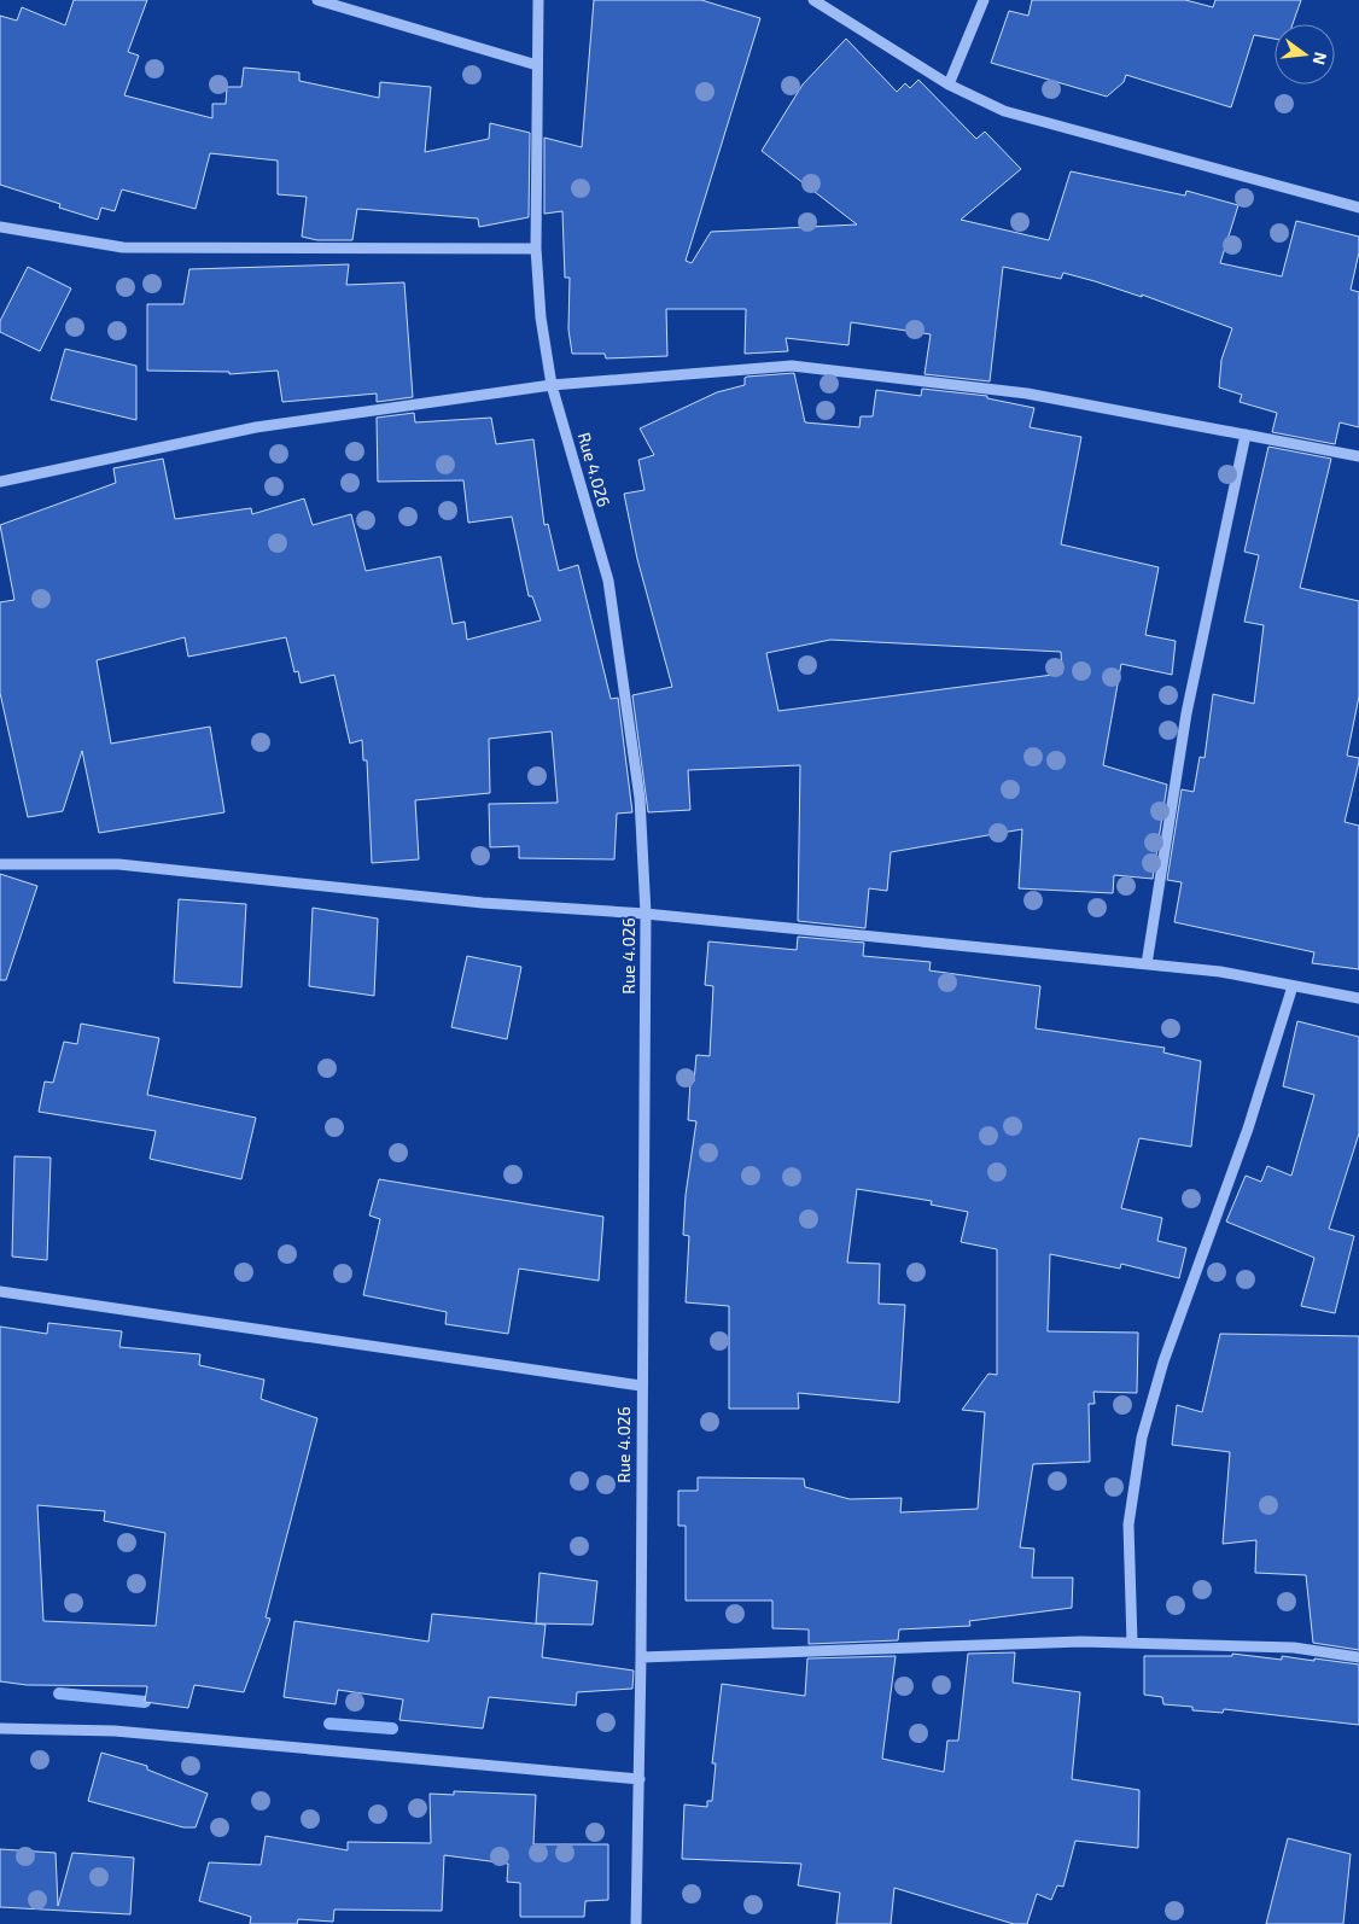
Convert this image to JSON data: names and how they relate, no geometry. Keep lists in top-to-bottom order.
{
  "streets": {
    "street": ["Rue 4.026"]
  },
  "north": "right"
}
